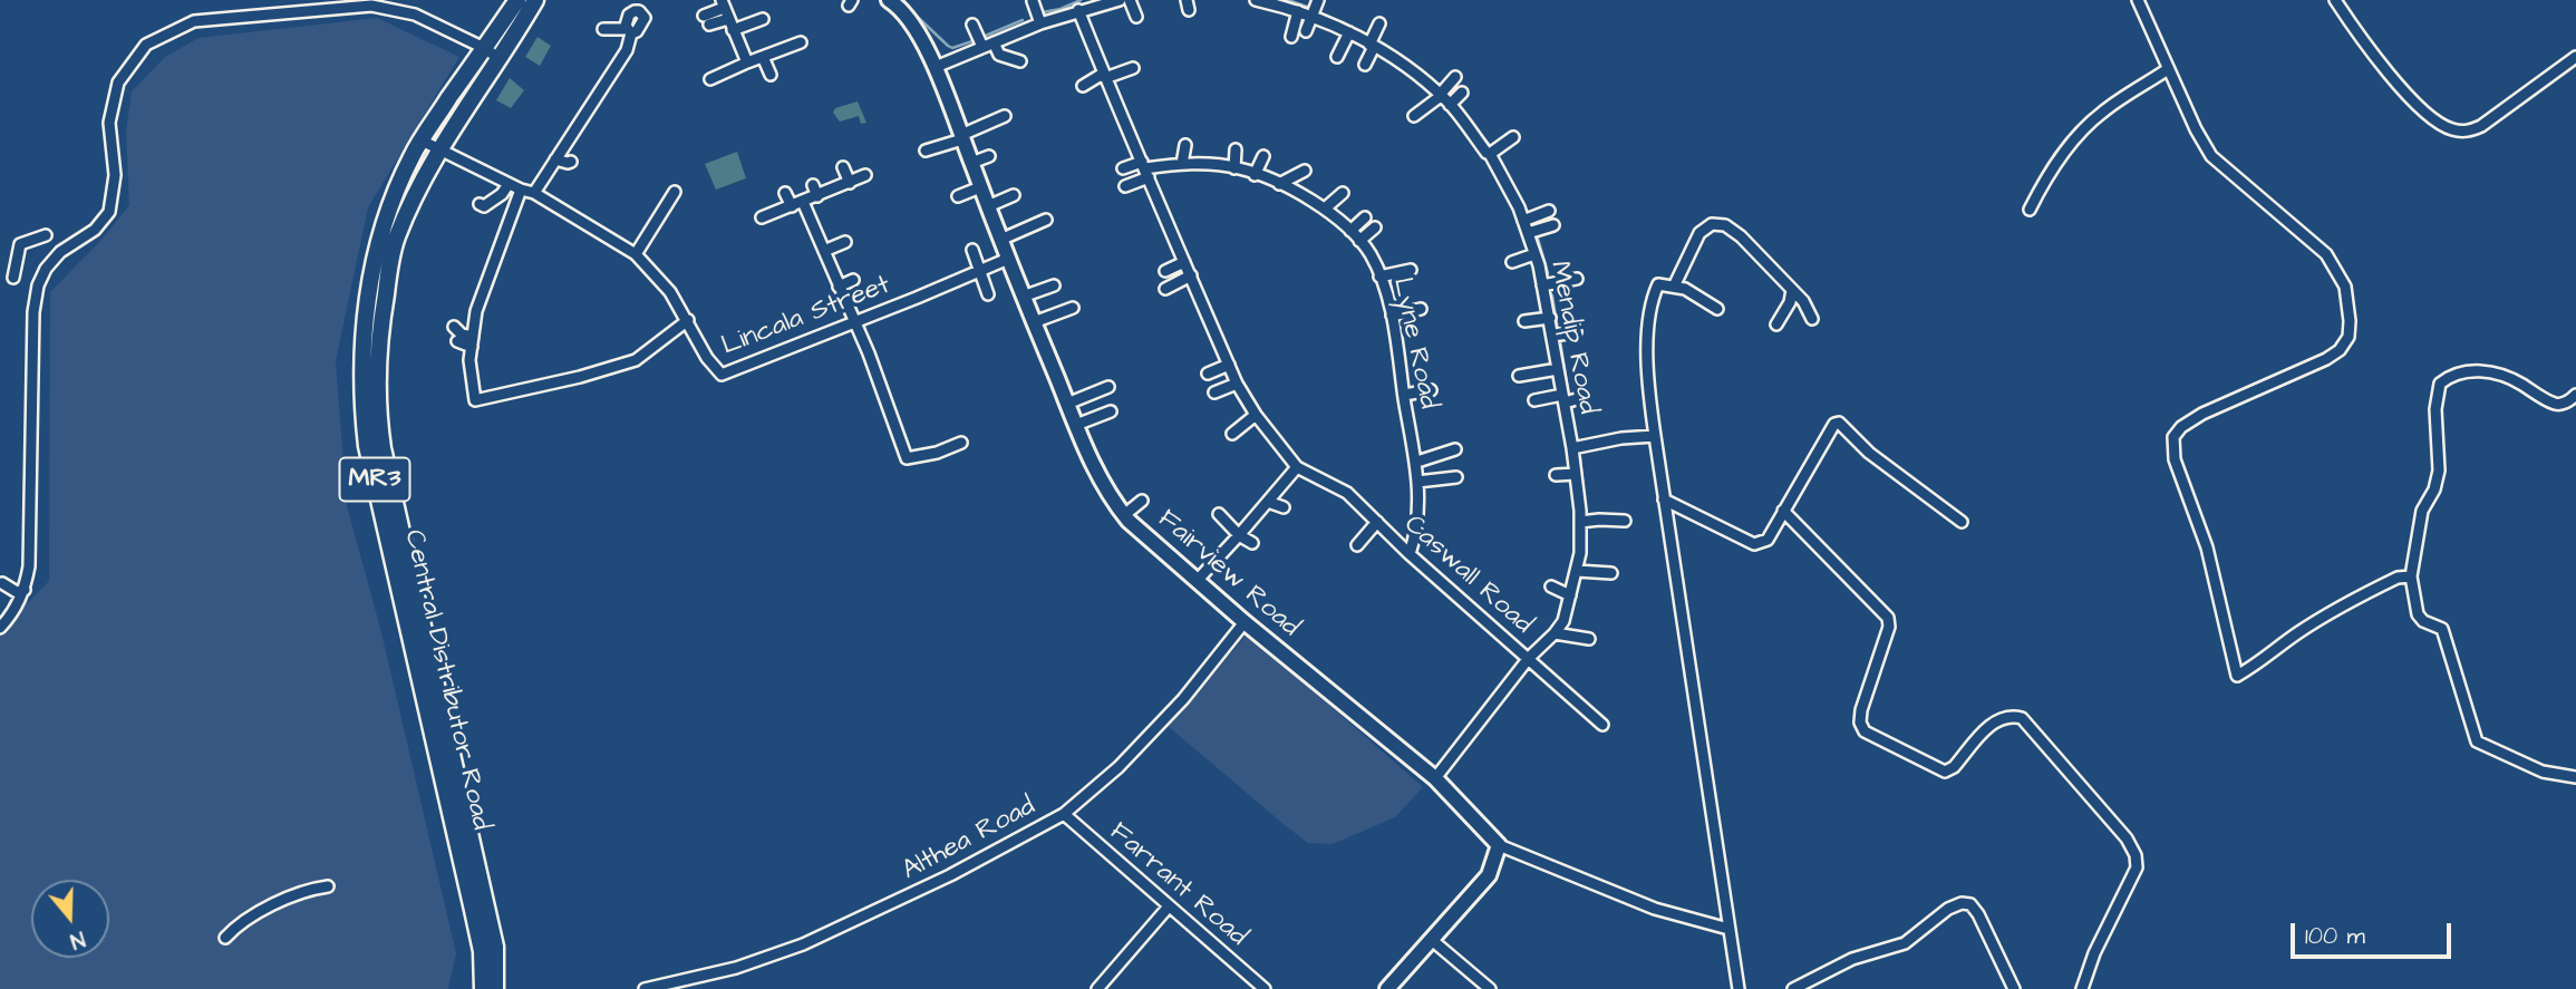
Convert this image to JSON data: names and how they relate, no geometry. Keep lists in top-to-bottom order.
{
  "streets": {
    "highway": ["MR3", "Central Distributor Road"],
    "main road": ["Fairview Road"],
    "street": [
      "Lincala Street",
      "Mendip Road",
      "Lyne Road",
      "Caswall Road",
      "Althea Road",
      "Farrant Road"
    ]
  },
  "crossings": [
    ["Lincala Street", "Fairview Road"],
    ["Lincala Street", "Central Distributor Road"],
    ["Mendip Road", "Fairview Road"],
    ["Mendip Road", "Caswall Road"],
    ["Lyne Road", "Caswall Road"],
    ["Fairview Road", "Althea Road"],
    ["Althea Road", "Farrant Road"]
  ],
  "scale_bar": "100 m",
  "north": "bottom"
}
